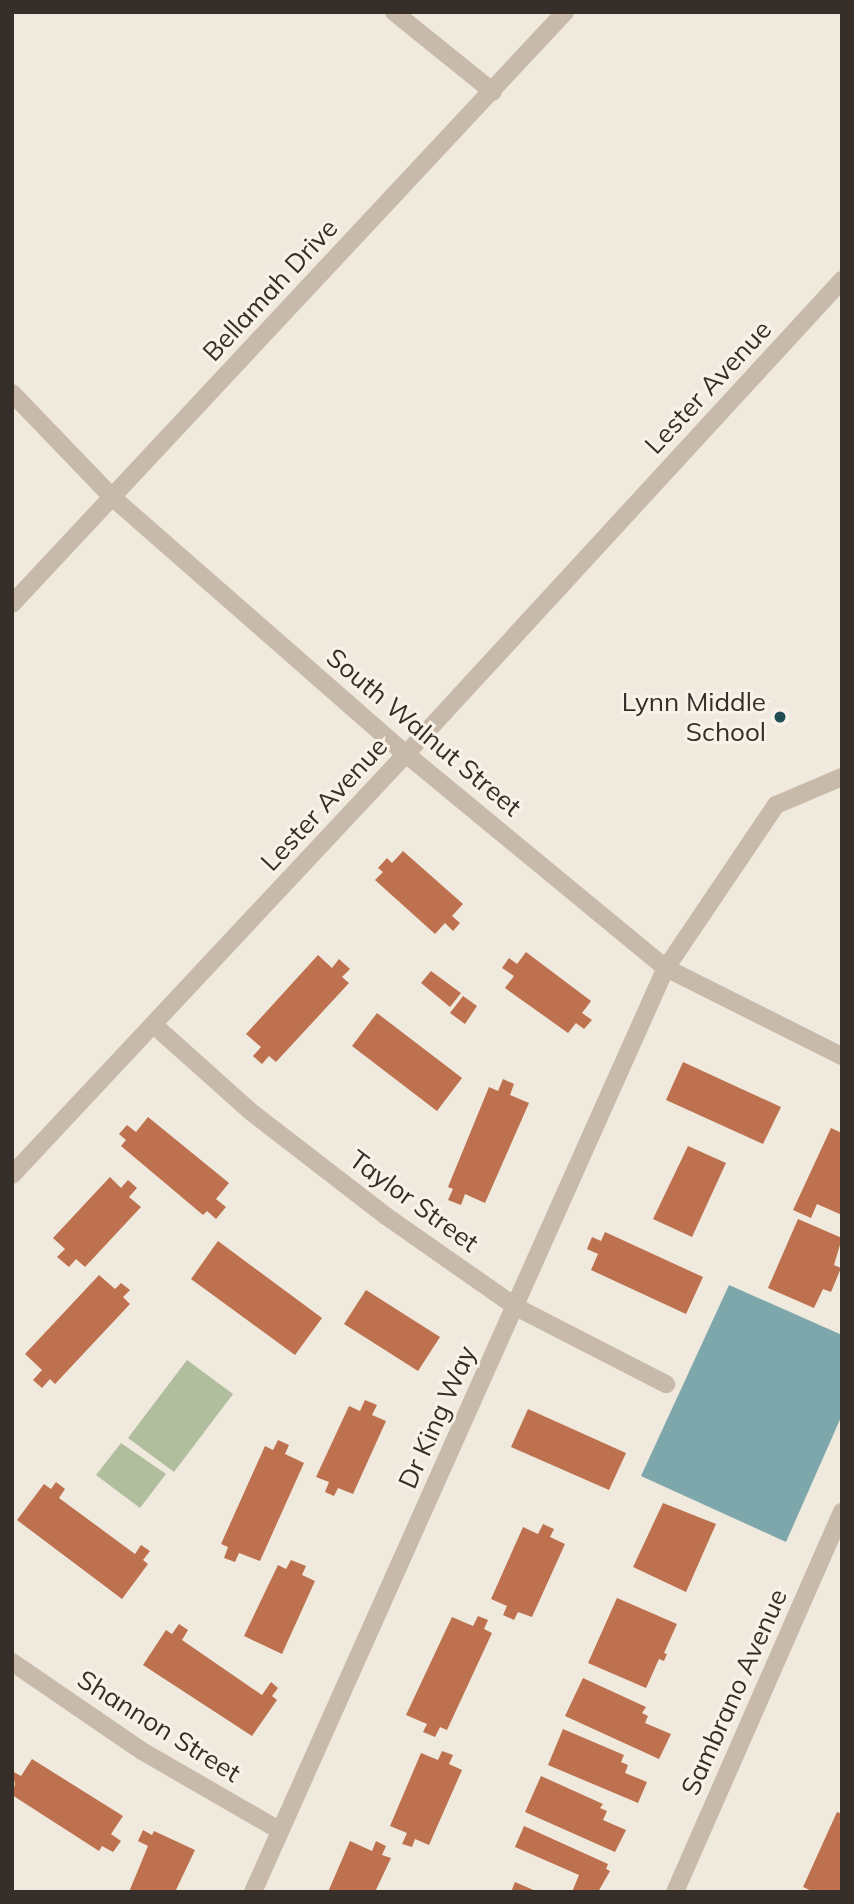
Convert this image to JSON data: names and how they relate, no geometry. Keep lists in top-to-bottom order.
{
  "streets": {
    "street": [
      "Bellamah Drive",
      "Lester Avenue",
      "South Walnut Street",
      "Taylor Street",
      "Dr King Way",
      "Sambrano Avenue",
      "Shannon Street"
    ]
  },
  "crossings": [
    ["Bellamah Drive", "South Walnut Street"],
    ["Lester Avenue", "South Walnut Street"],
    ["Lester Avenue", "Taylor Street"],
    ["South Walnut Street", "Dr King Way"],
    ["Taylor Street", "Dr King Way"],
    ["Dr King Way", "Shannon Street"]
  ],
  "places": ["Lynn Middle School"]
}
